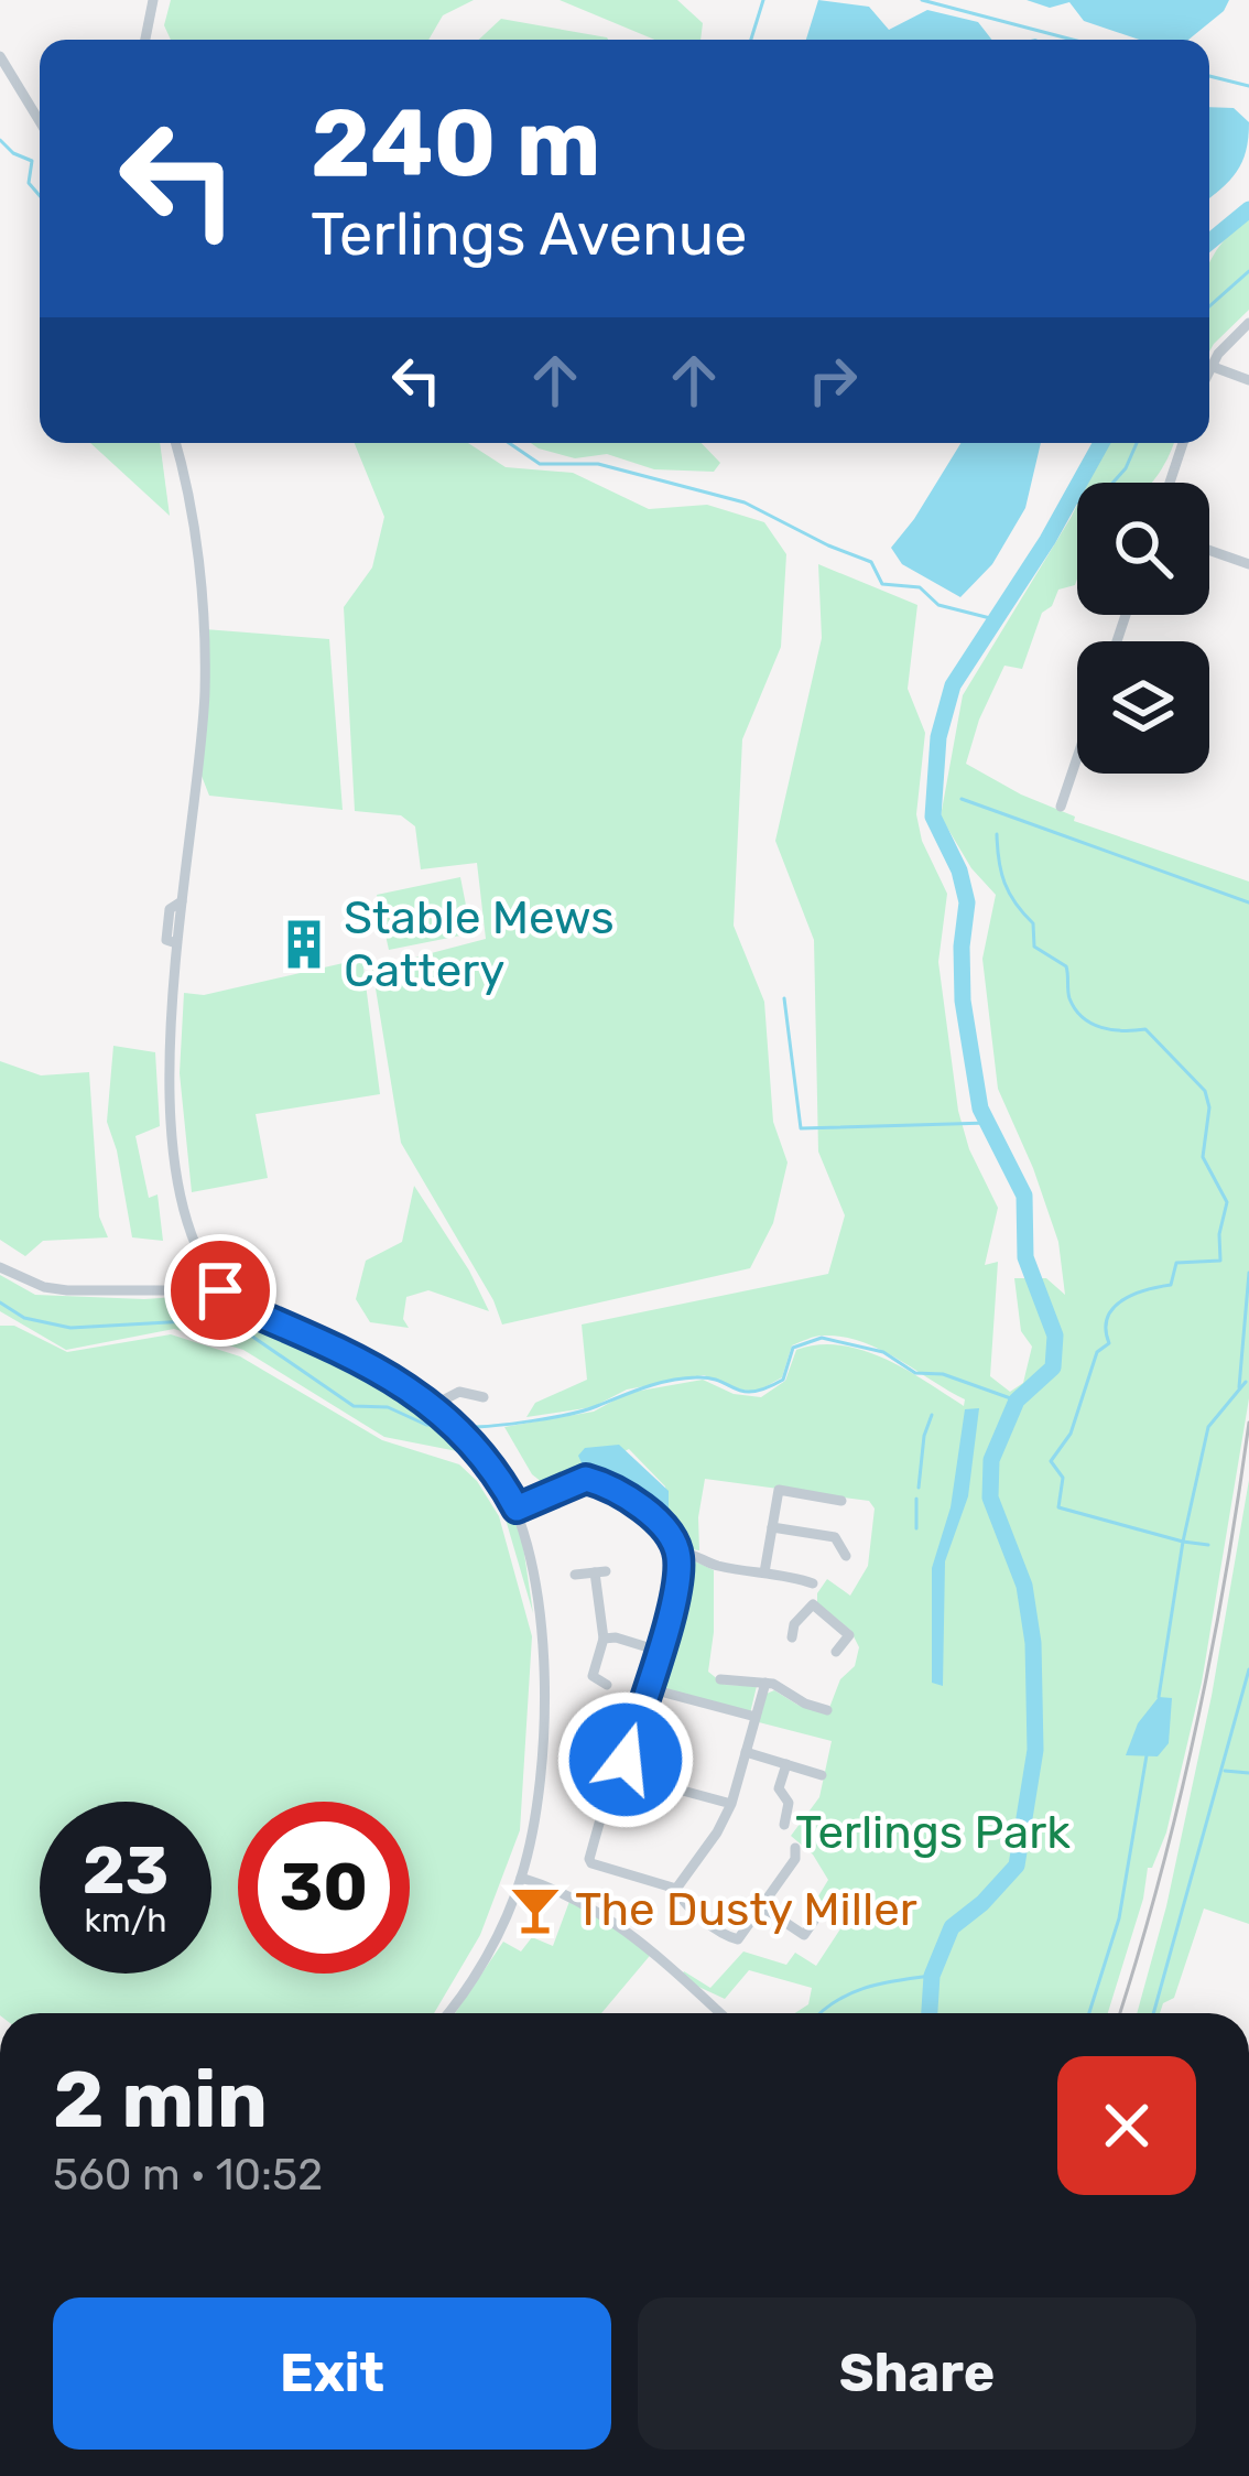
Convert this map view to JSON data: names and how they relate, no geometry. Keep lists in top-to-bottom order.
{
  "parks": ["Terlings Park"],
  "places": {
    "building": ["Stable Mews Cattery"],
    "bar": ["The Dusty Miller"]
  },
  "page": {
    "turn": ["240 m", "Terlings Avenue"],
    "speed": "23 km/h",
    "limit": "30",
    "heading": ["2 min", "560 m · 10:52"],
    "buttons": ["Exit", "Share"]
  }
}
